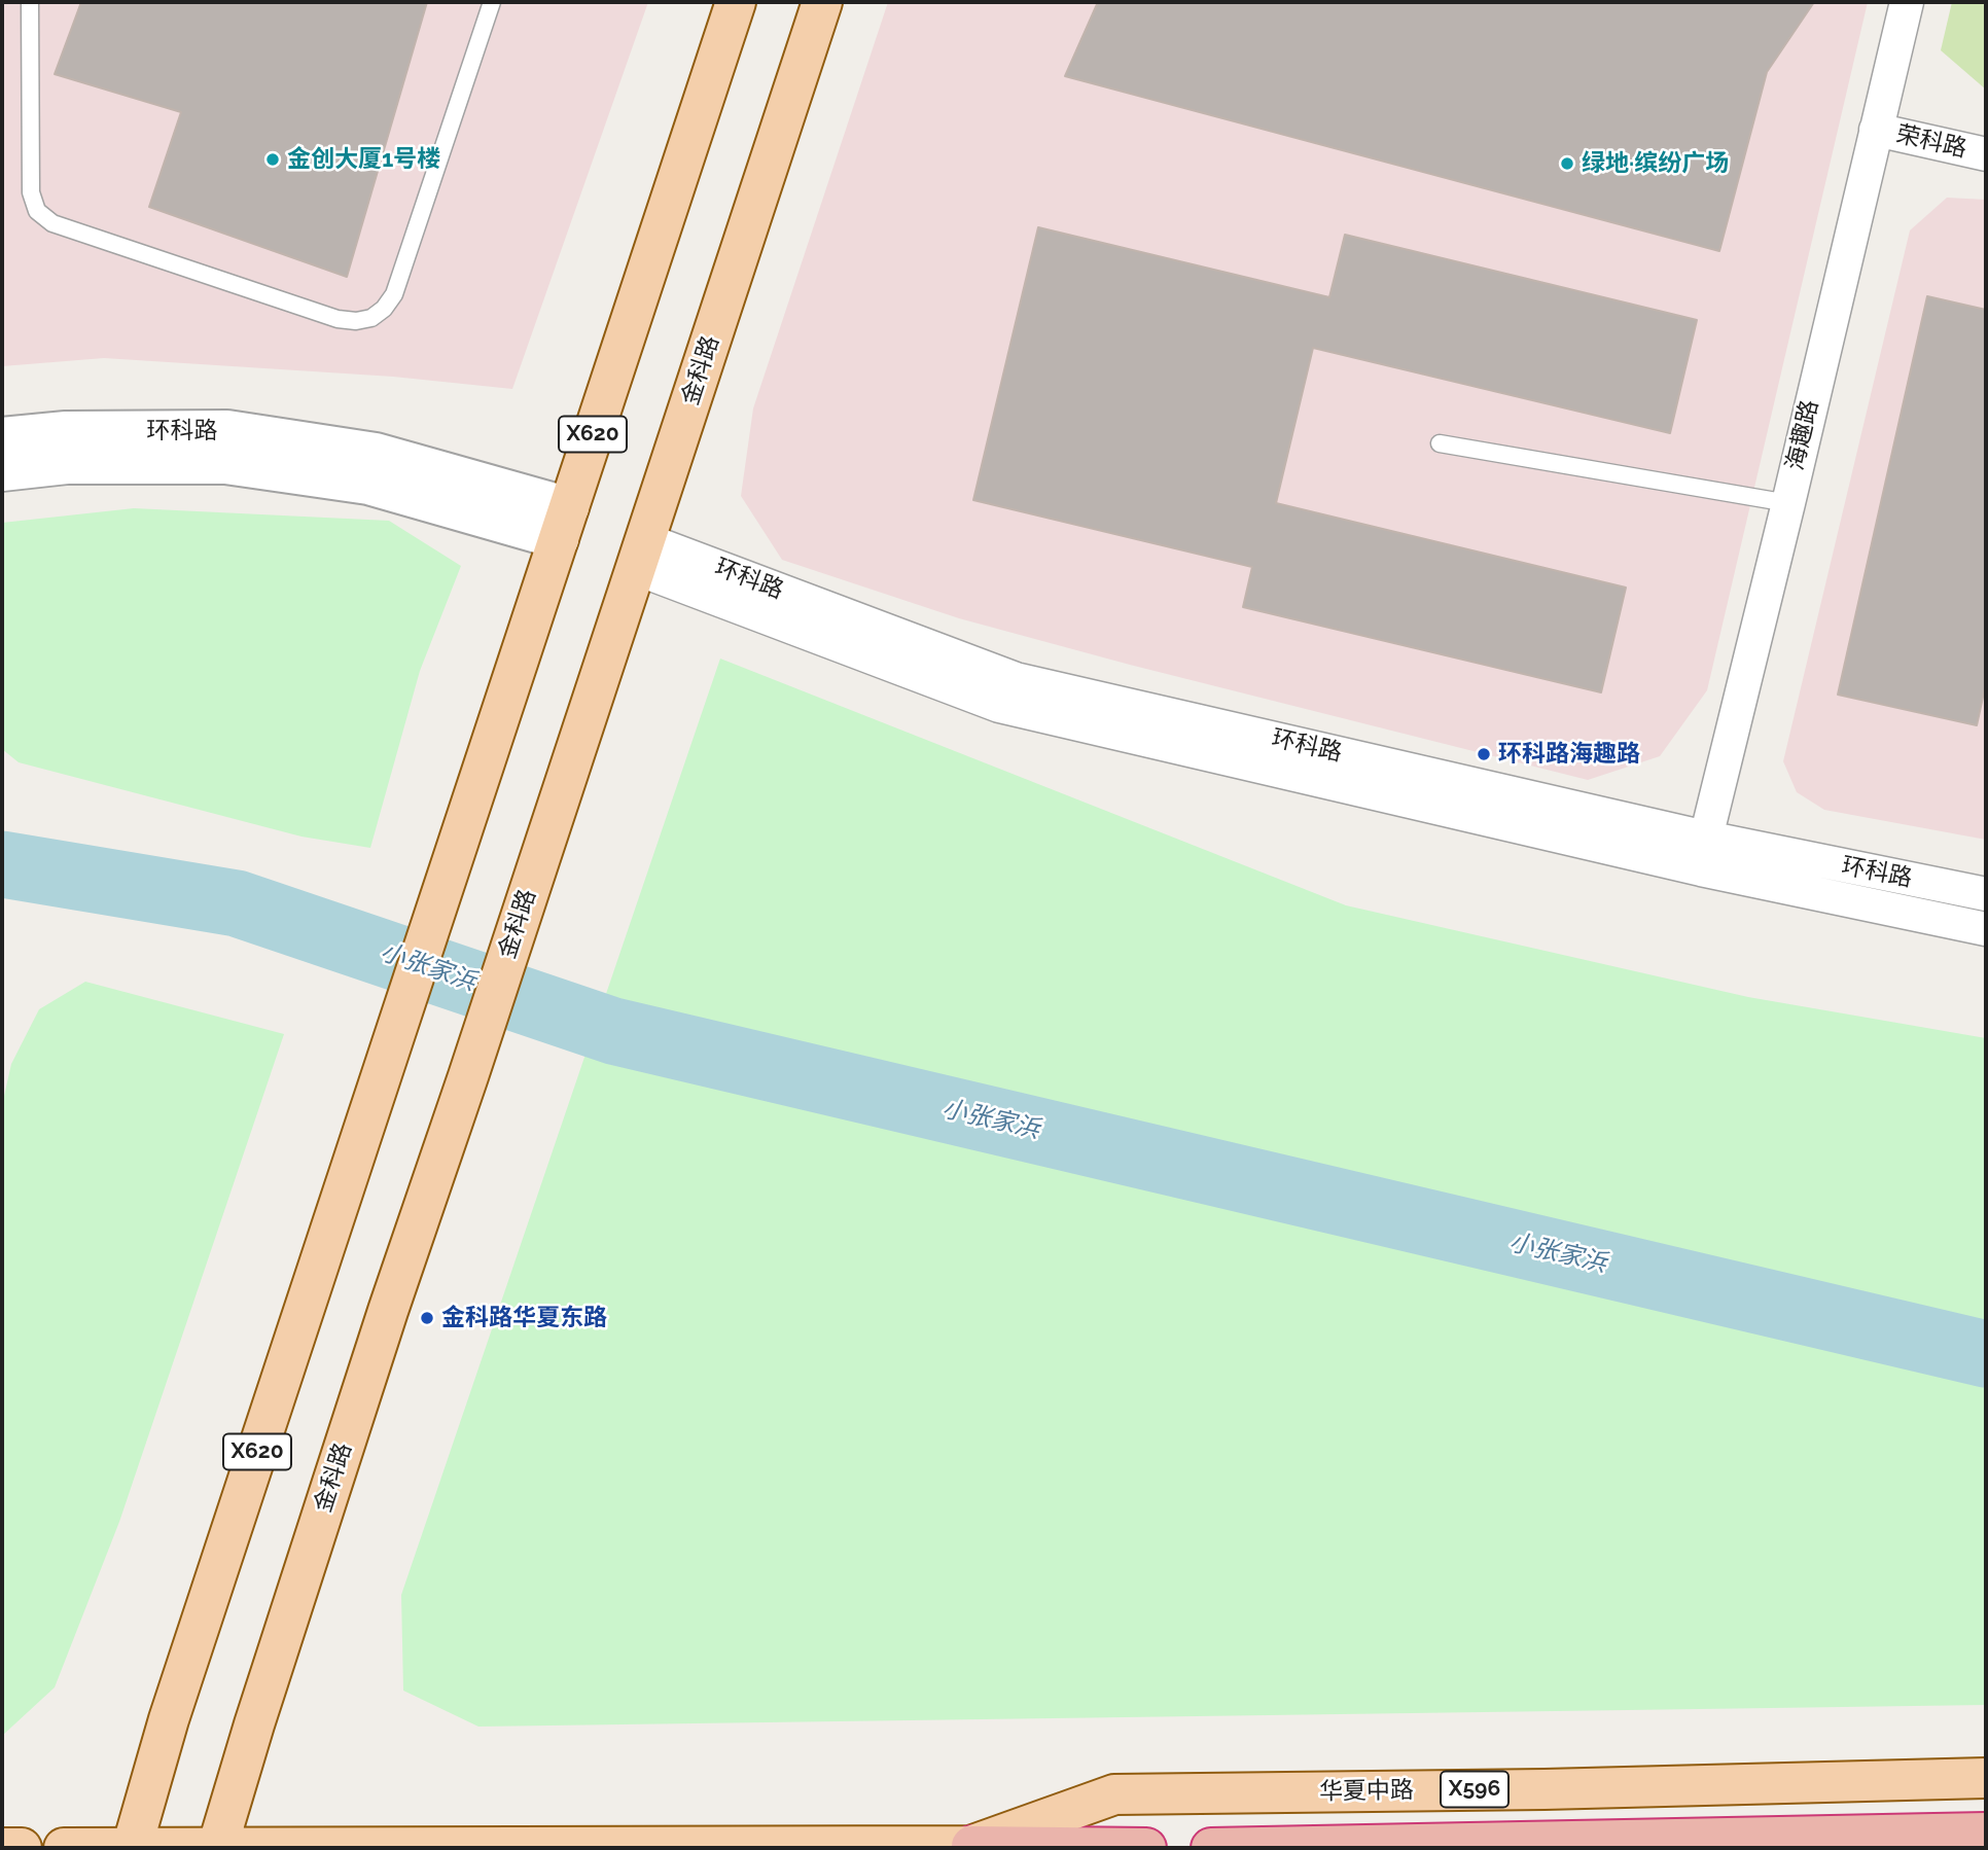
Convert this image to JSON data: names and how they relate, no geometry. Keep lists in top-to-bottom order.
{
  "streets": {
    "main road": [
      "金科路",
      "X620",
      "X596",
      "华夏中路"
    ],
    "street": ["荣科路", "环科路", "海趣路"]
  },
  "crossings": [
    ["荣科路", "海趣路"],
    ["金科路", "环科路"],
    ["金科路", "华夏中路"],
    ["环科路", "X620"],
    ["环科路", "海趣路"],
    ["X620", "华夏中路"]
  ],
  "water": ["小张家浜"],
  "places": [
    "金创大厦1号楼",
    "绿地·缤纷广场",
    "环科路海趣路",
    "金科路华夏东路"
  ]
}
